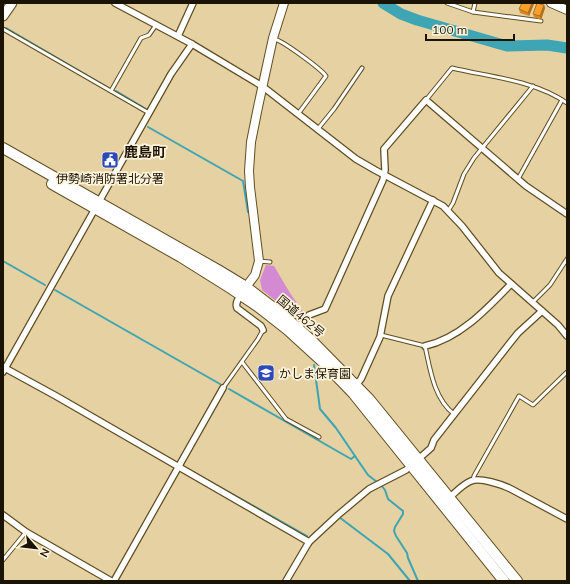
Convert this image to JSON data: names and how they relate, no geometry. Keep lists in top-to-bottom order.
{
  "streets": {
    "highway": ["国道462号"]
  },
  "districts": ["鹿島町"],
  "places": {
    "public building": ["伊勢崎消防署北分署"],
    "school or university": ["かしま保育園"]
  },
  "scale_bar": "100 m",
  "north": "bottom right"
}
